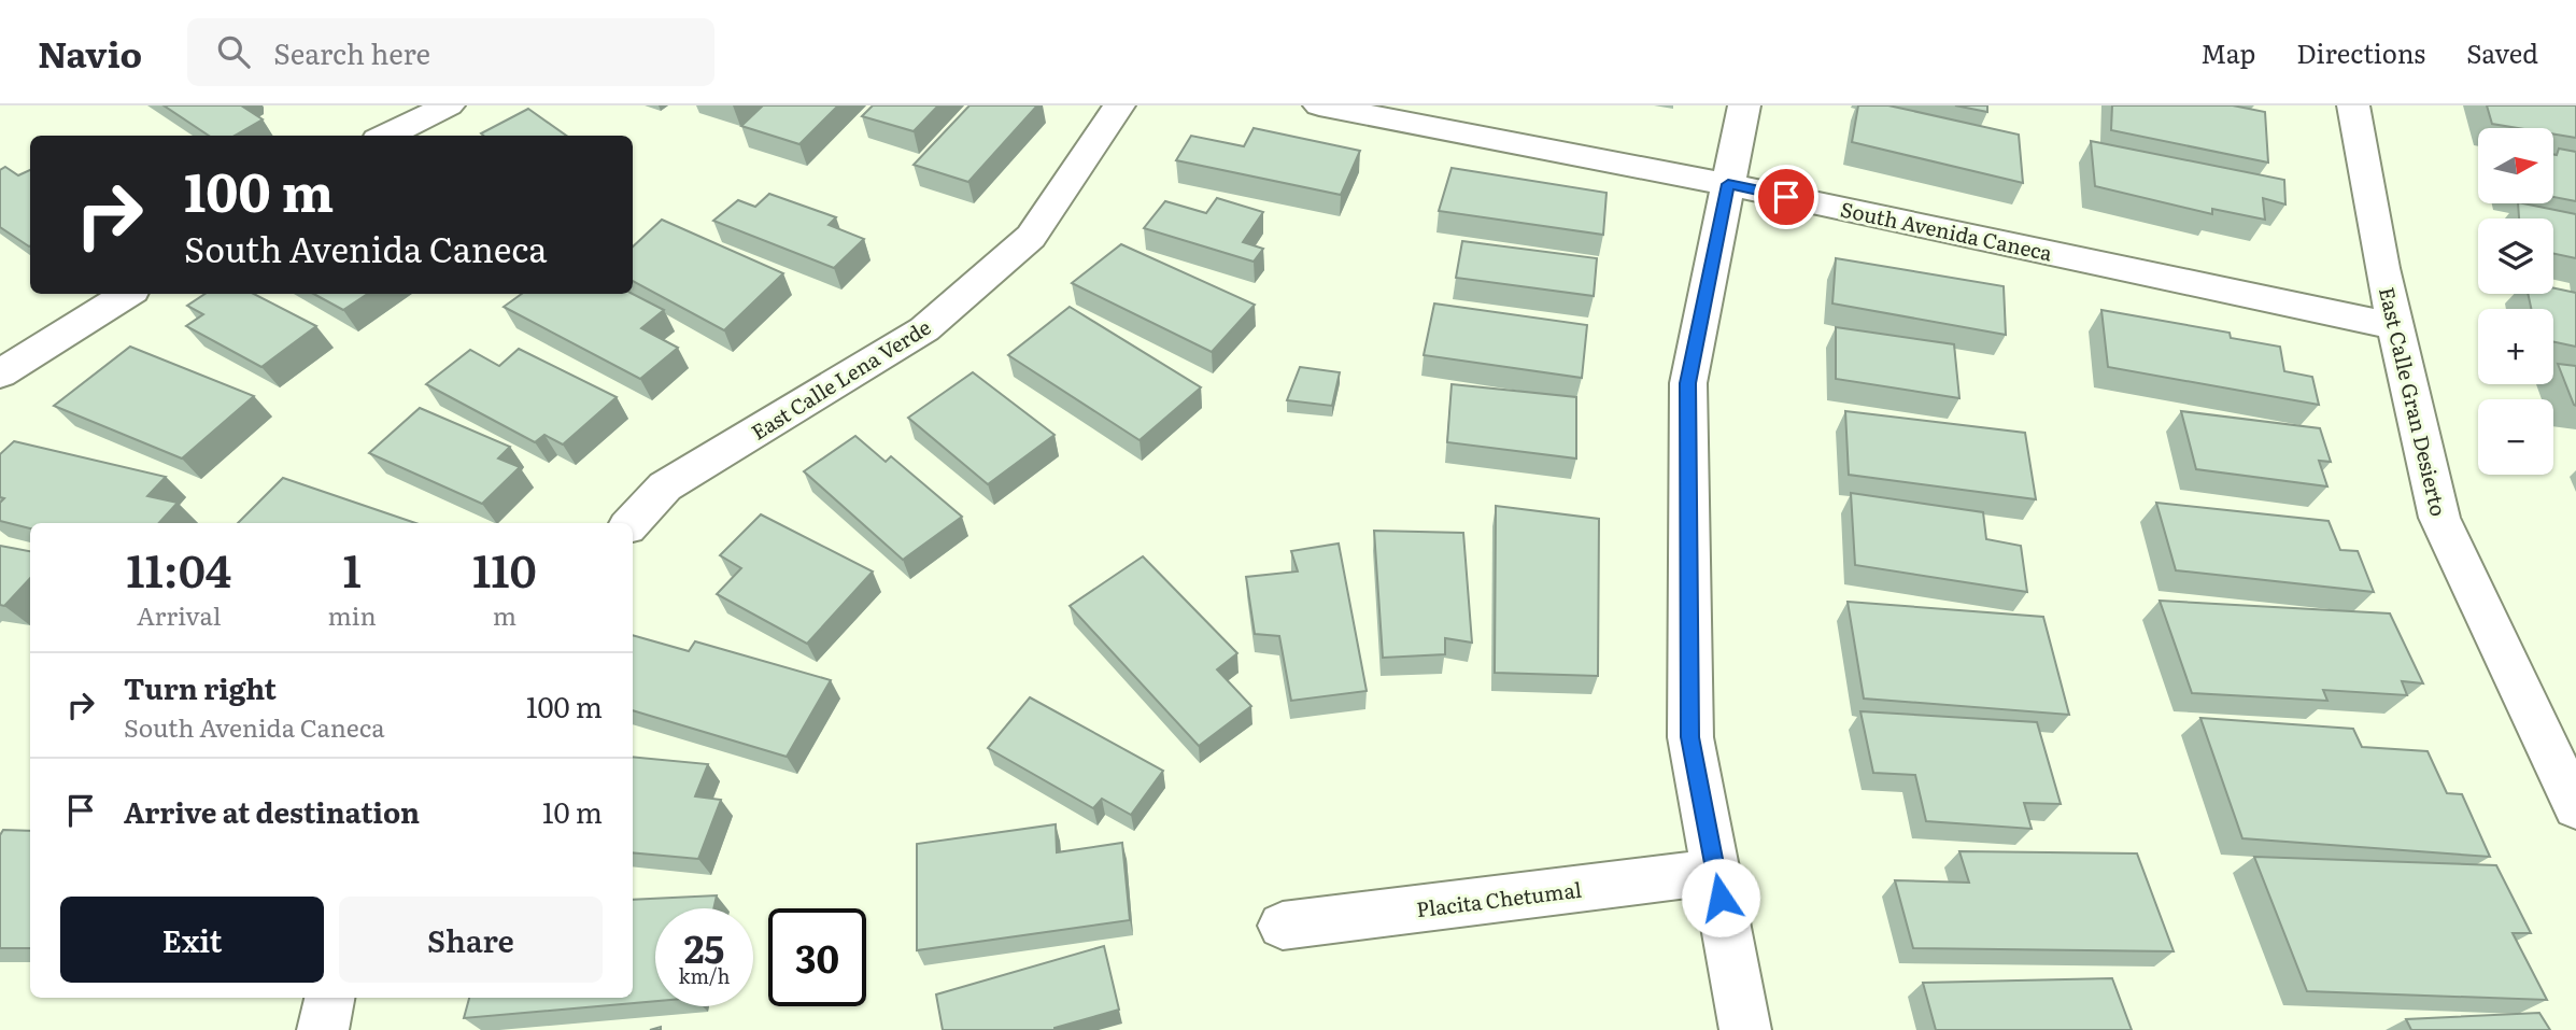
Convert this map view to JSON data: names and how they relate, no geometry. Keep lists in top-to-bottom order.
{
  "streets": {
    "street": [
      "South Avenida Caneca",
      "East Calle Lena Verde",
      "East Calle Gran Desierto",
      "Placita Chetumal"
    ]
  },
  "crossings": [
    ["South Avenida Caneca", "East Calle Gran Desierto"]
  ],
  "north": "right",
  "page": {
    "header": "Navio",
    "search": "Search here",
    "nav": ["Map", "Directions", "Saved"],
    "map_buttons": ["+", "−"],
    "turn": ["100 m", "South Avenida Caneca"],
    "eta": [
      "11:04",
      "Arrival",
      "1",
      "min",
      "110",
      "m"
    ],
    "list": [
      {
        "name": "Turn right",
        "note": "South Avenida Caneca",
        "value": "100 m"
      },
      {
        "name": "Arrive at destination",
        "value": "10 m"
      }
    ],
    "buttons": ["Exit", "Share"],
    "speed": "25 km/h",
    "limit": "30"
  }
}
